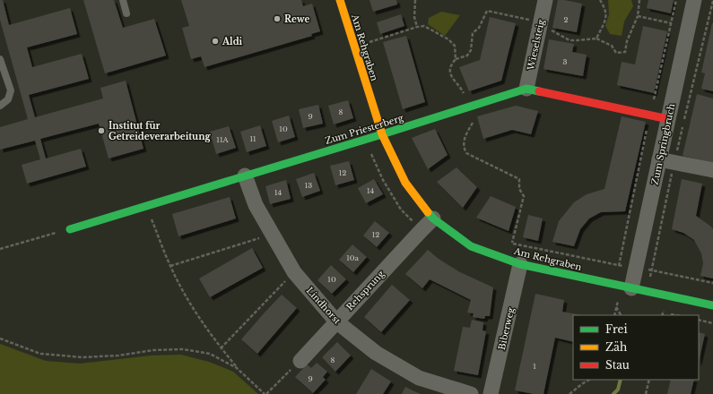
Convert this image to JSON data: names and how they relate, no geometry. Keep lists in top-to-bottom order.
{
  "streets": {
    "street": [
      "Wieselsteig",
      "Am Rehgraben",
      "Zum Priesterberg",
      "Zum Springbruch",
      "Rehsprung",
      "Lindhorst",
      "Biberweg"
    ]
  },
  "crossings": [
    ["Wieselsteig", "Zum Priesterberg"],
    ["Am Rehgraben", "Zum Priesterberg"],
    ["Am Rehgraben", "Zum Springbruch"],
    ["Am Rehgraben", "Rehsprung"],
    ["Am Rehgraben", "Biberweg"],
    ["Zum Priesterberg", "Zum Springbruch"],
    ["Zum Priesterberg", "Lindhorst"],
    ["Rehsprung", "Lindhorst"]
  ],
  "places": ["Rewe", "Aldi", "Institut für Getreideverarbeitung"],
  "house_numbers": [
    "2",
    "3",
    "8",
    "9",
    "10",
    "11",
    "11A",
    "12",
    "13",
    "14",
    "14",
    "12",
    "10a",
    "10",
    "8",
    "1",
    "9"
  ],
  "legend": ["Frei", "Zäh", "Stau"]
}
